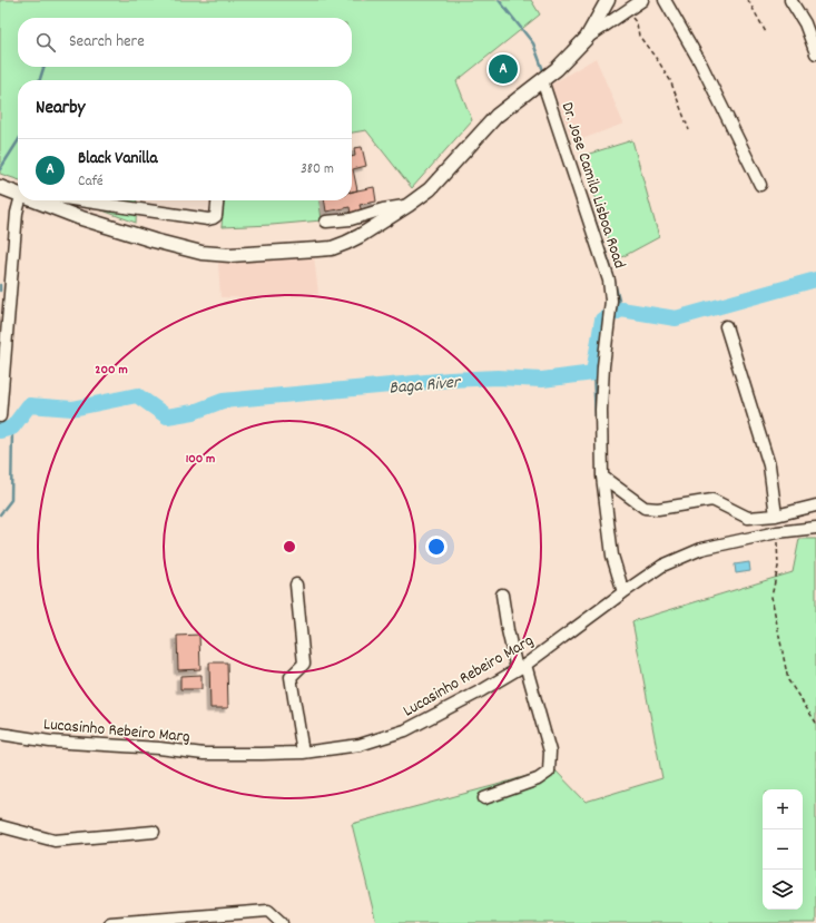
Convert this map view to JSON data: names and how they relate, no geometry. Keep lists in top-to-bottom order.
{
  "streets": {
    "street": ["Dr. Jose Camilo Lisboa Road", "Lucasinho Rebeiro Marg"]
  },
  "crossings": [
    ["Dr. Jose Camilo Lisboa Road", "Lucasinho Rebeiro Marg"]
  ],
  "water": ["Baga River"],
  "page": {
    "search": "Search here",
    "pins": "A",
    "heading": "Nearby",
    "list": [
      {
        "mark": "A",
        "name": "Black Vanilla",
        "note": "Café",
        "value": "380 m"
      }
    ],
    "map_buttons": ["+", "−"]
  },
  "rings": ["200 m", "100 m"]
}
